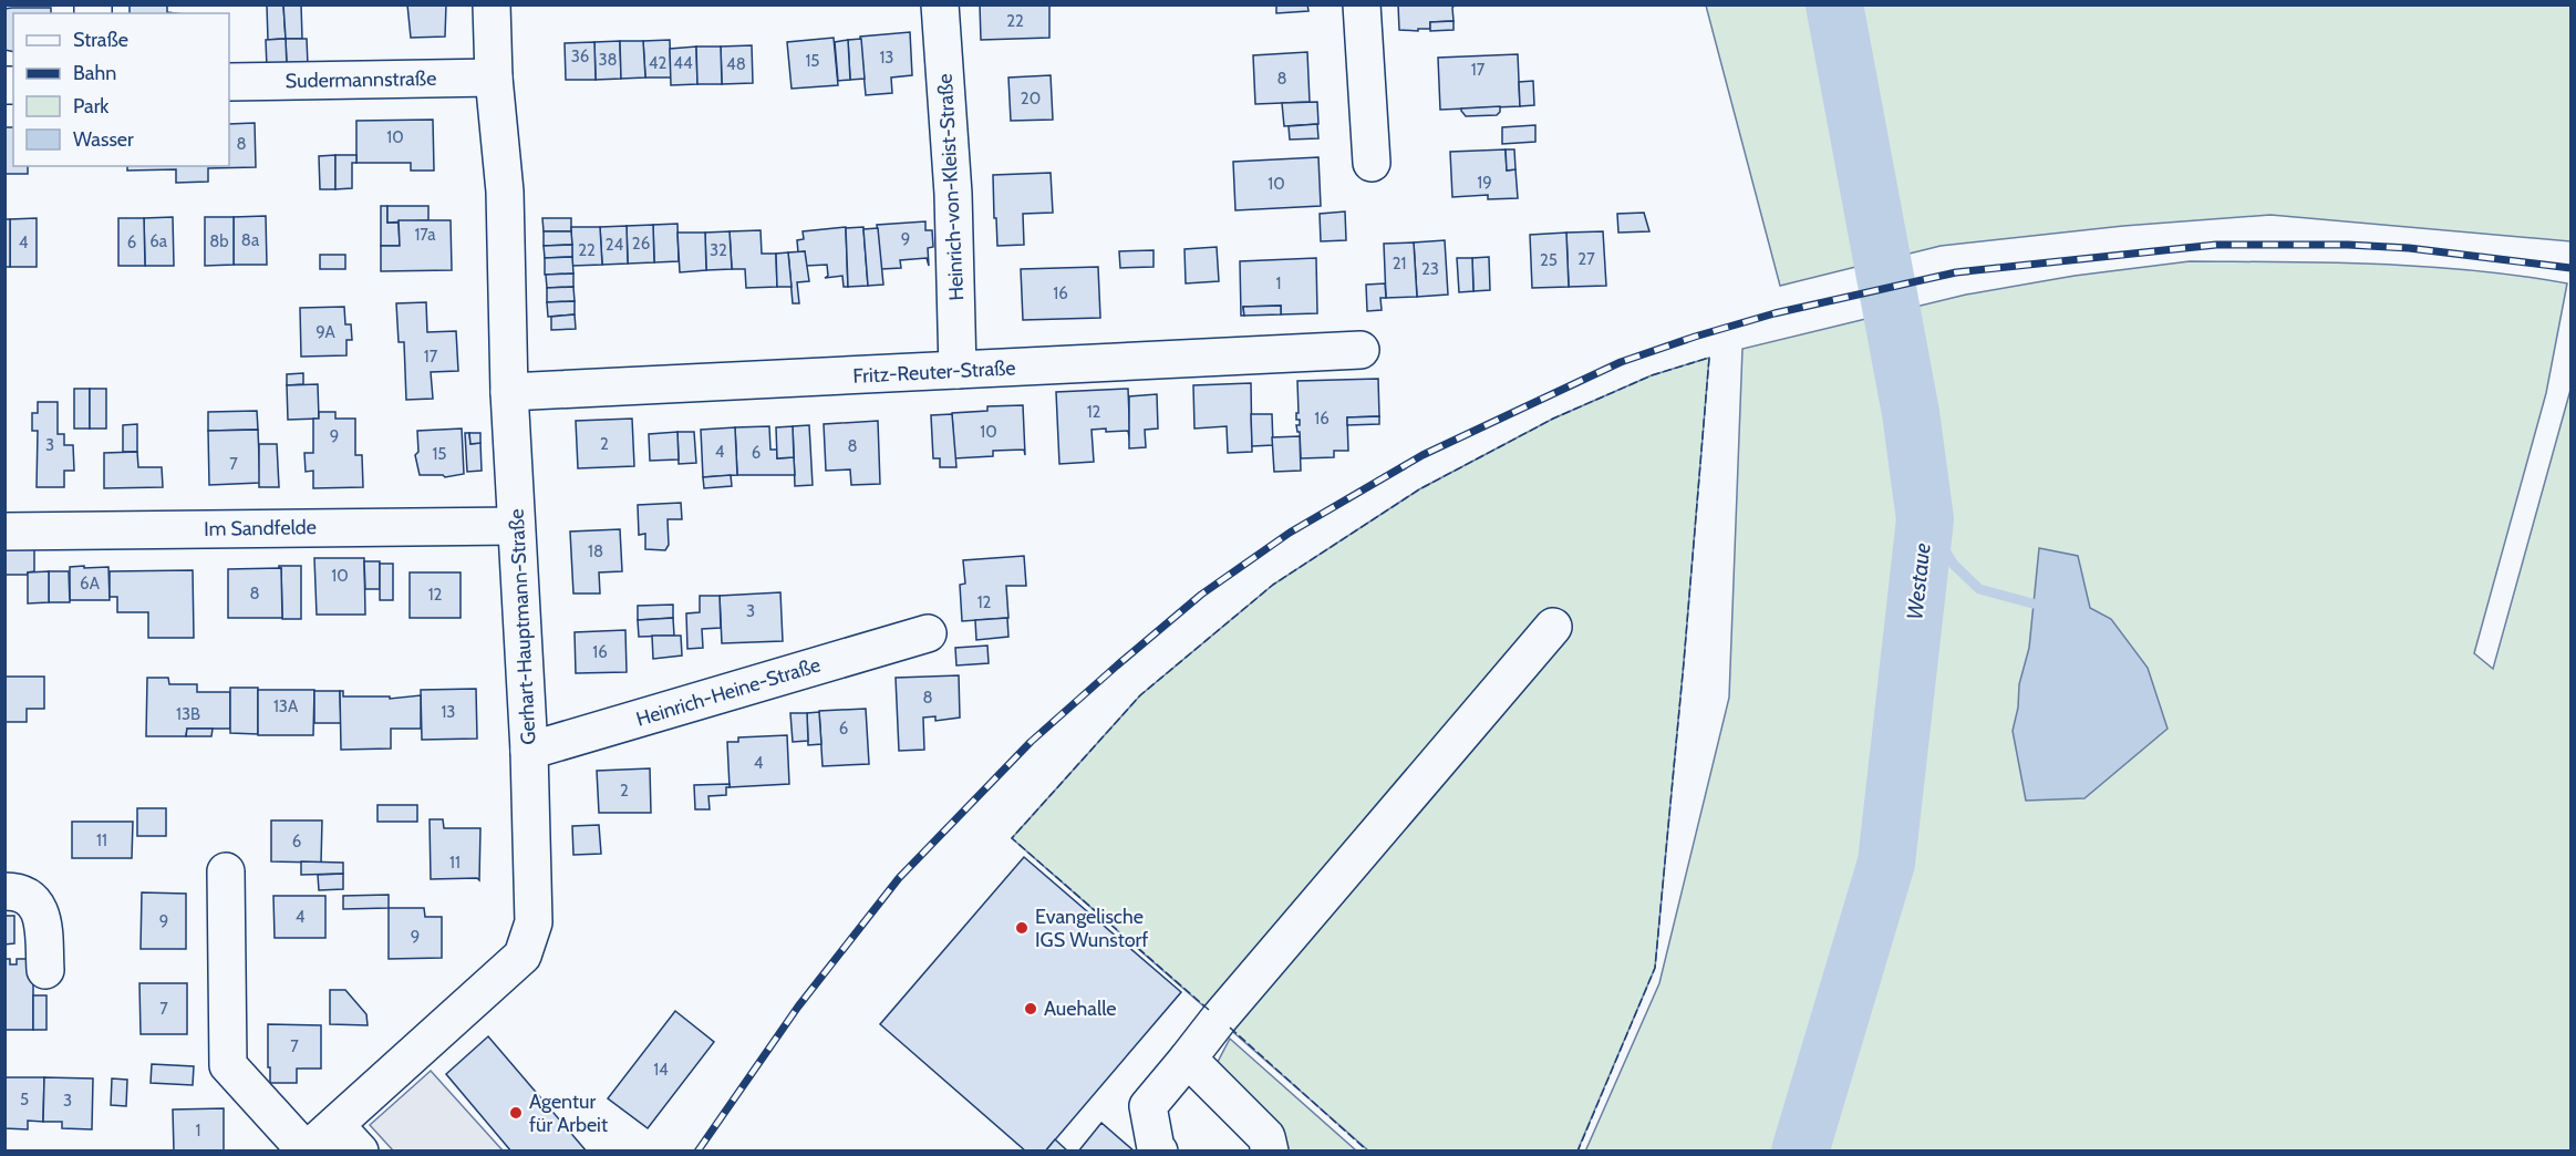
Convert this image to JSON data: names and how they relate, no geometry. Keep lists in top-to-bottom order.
{
  "streets": {
    "street": [
      "Sudermannstraße",
      "Heinrich-von-Kleist-Straße",
      "Fritz-Reuter-Straße",
      "Im Sandfelde",
      "Gerhart-Hauptmann-Straße",
      "Heinrich-Heine-Straße"
    ]
  },
  "crossings": [
    ["Sudermannstraße", "Gerhart-Hauptmann-Straße"],
    ["Heinrich-von-Kleist-Straße", "Fritz-Reuter-Straße"],
    ["Fritz-Reuter-Straße", "Gerhart-Hauptmann-Straße"],
    ["Im Sandfelde", "Gerhart-Hauptmann-Straße"],
    ["Gerhart-Hauptmann-Straße", "Heinrich-Heine-Straße"]
  ],
  "water": ["Westaue"],
  "places": ["Evangelische IGS Wunstorf", "Auehalle", "Agentur für Arbeit"],
  "house_numbers": [
    "22",
    "36",
    "13",
    "38",
    "15",
    "42",
    "44",
    "48",
    "17",
    "8",
    "20",
    "10",
    "8",
    "19",
    "10",
    "17a",
    "9",
    "8a",
    "6a",
    "8b",
    "4",
    "6",
    "26",
    "24",
    "22",
    "32",
    "27",
    "25",
    "21",
    "23",
    "1",
    "16",
    "9A",
    "17",
    "12",
    "16",
    "10",
    "9",
    "2",
    "3",
    "8",
    "4",
    "6",
    "15",
    "7",
    "18",
    "10",
    "6A",
    "8",
    "12",
    "12",
    "3",
    "16",
    "8",
    "13A",
    "13",
    "13B",
    "6",
    "4",
    "2",
    "11",
    "6",
    "11",
    "4",
    "9",
    "9",
    "7",
    "7",
    "14",
    "5",
    "3",
    "1"
  ],
  "legend": [
    "Straße",
    "Bahn",
    "Park",
    "Wasser"
  ]
}
